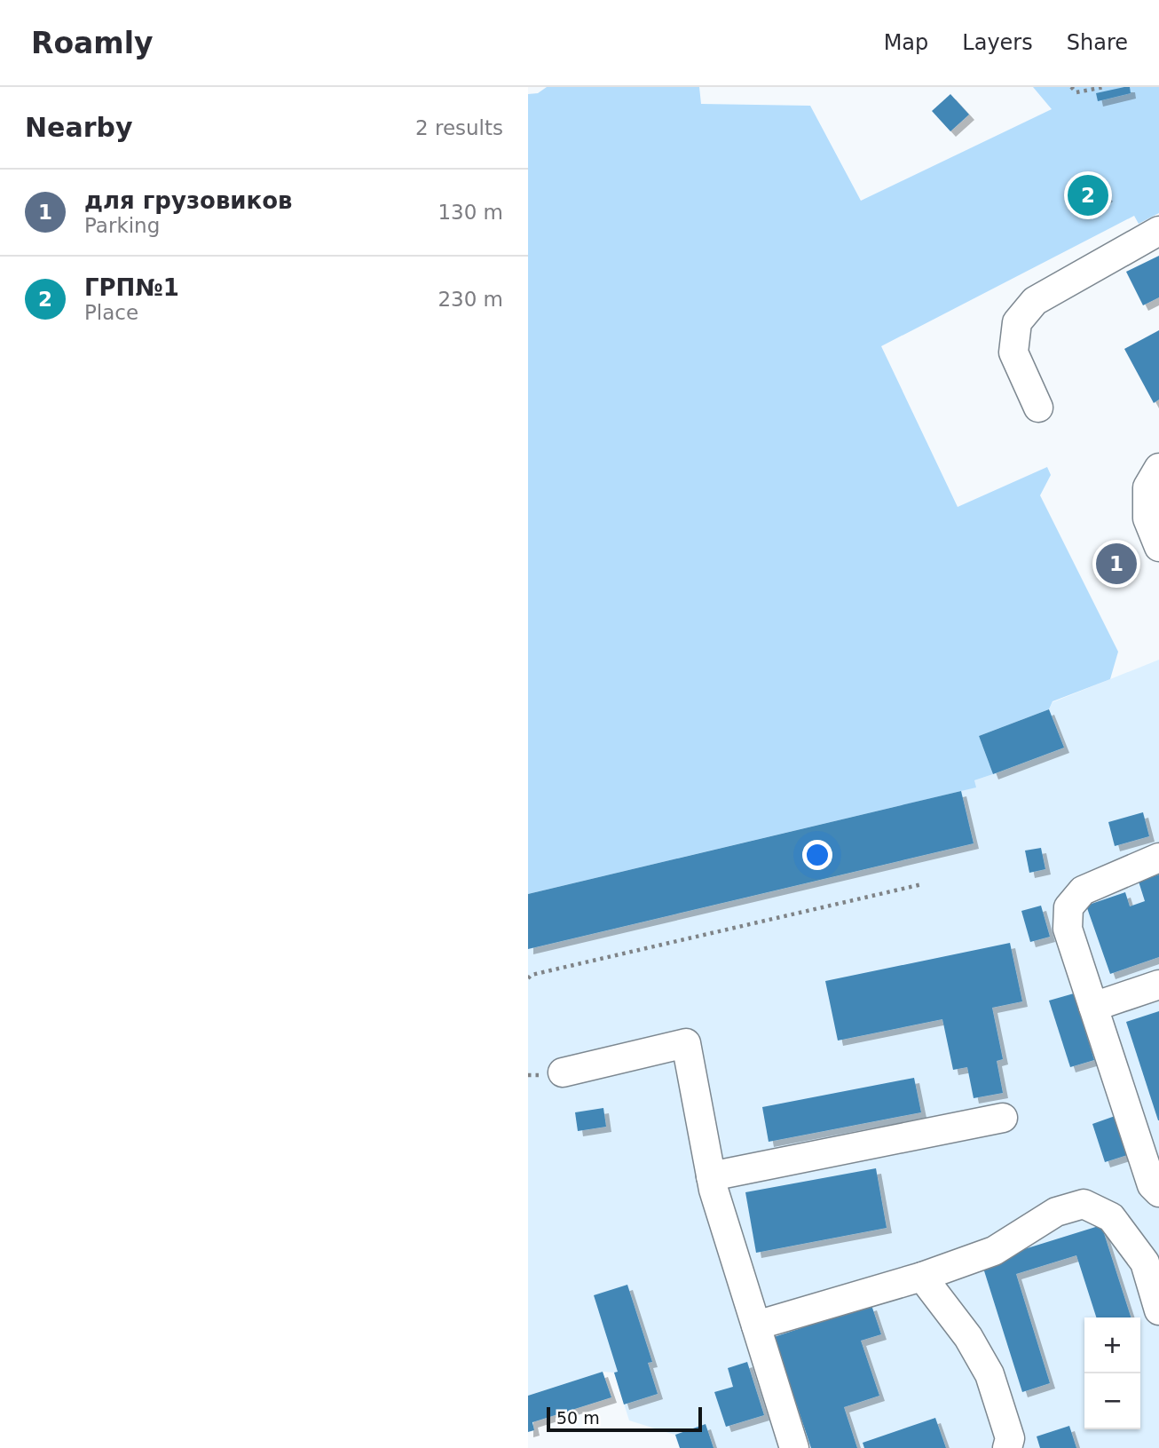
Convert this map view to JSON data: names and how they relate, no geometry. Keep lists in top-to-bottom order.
{
  "scale_bar": "50 m",
  "page": {
    "header": "Roamly",
    "nav": ["Map", "Layers", "Share"],
    "heading": ["Nearby", "2 results"],
    "list": [
      {
        "mark": "1",
        "name": "для грузовиков",
        "note": "Parking",
        "value": "130 m"
      },
      {
        "mark": "2",
        "name": "ГРП№1",
        "note": "Place",
        "value": "230 m"
      }
    ],
    "pins": ["2", "1"],
    "map_buttons": ["+", "−"],
    "scale": "50 m"
  }
}
